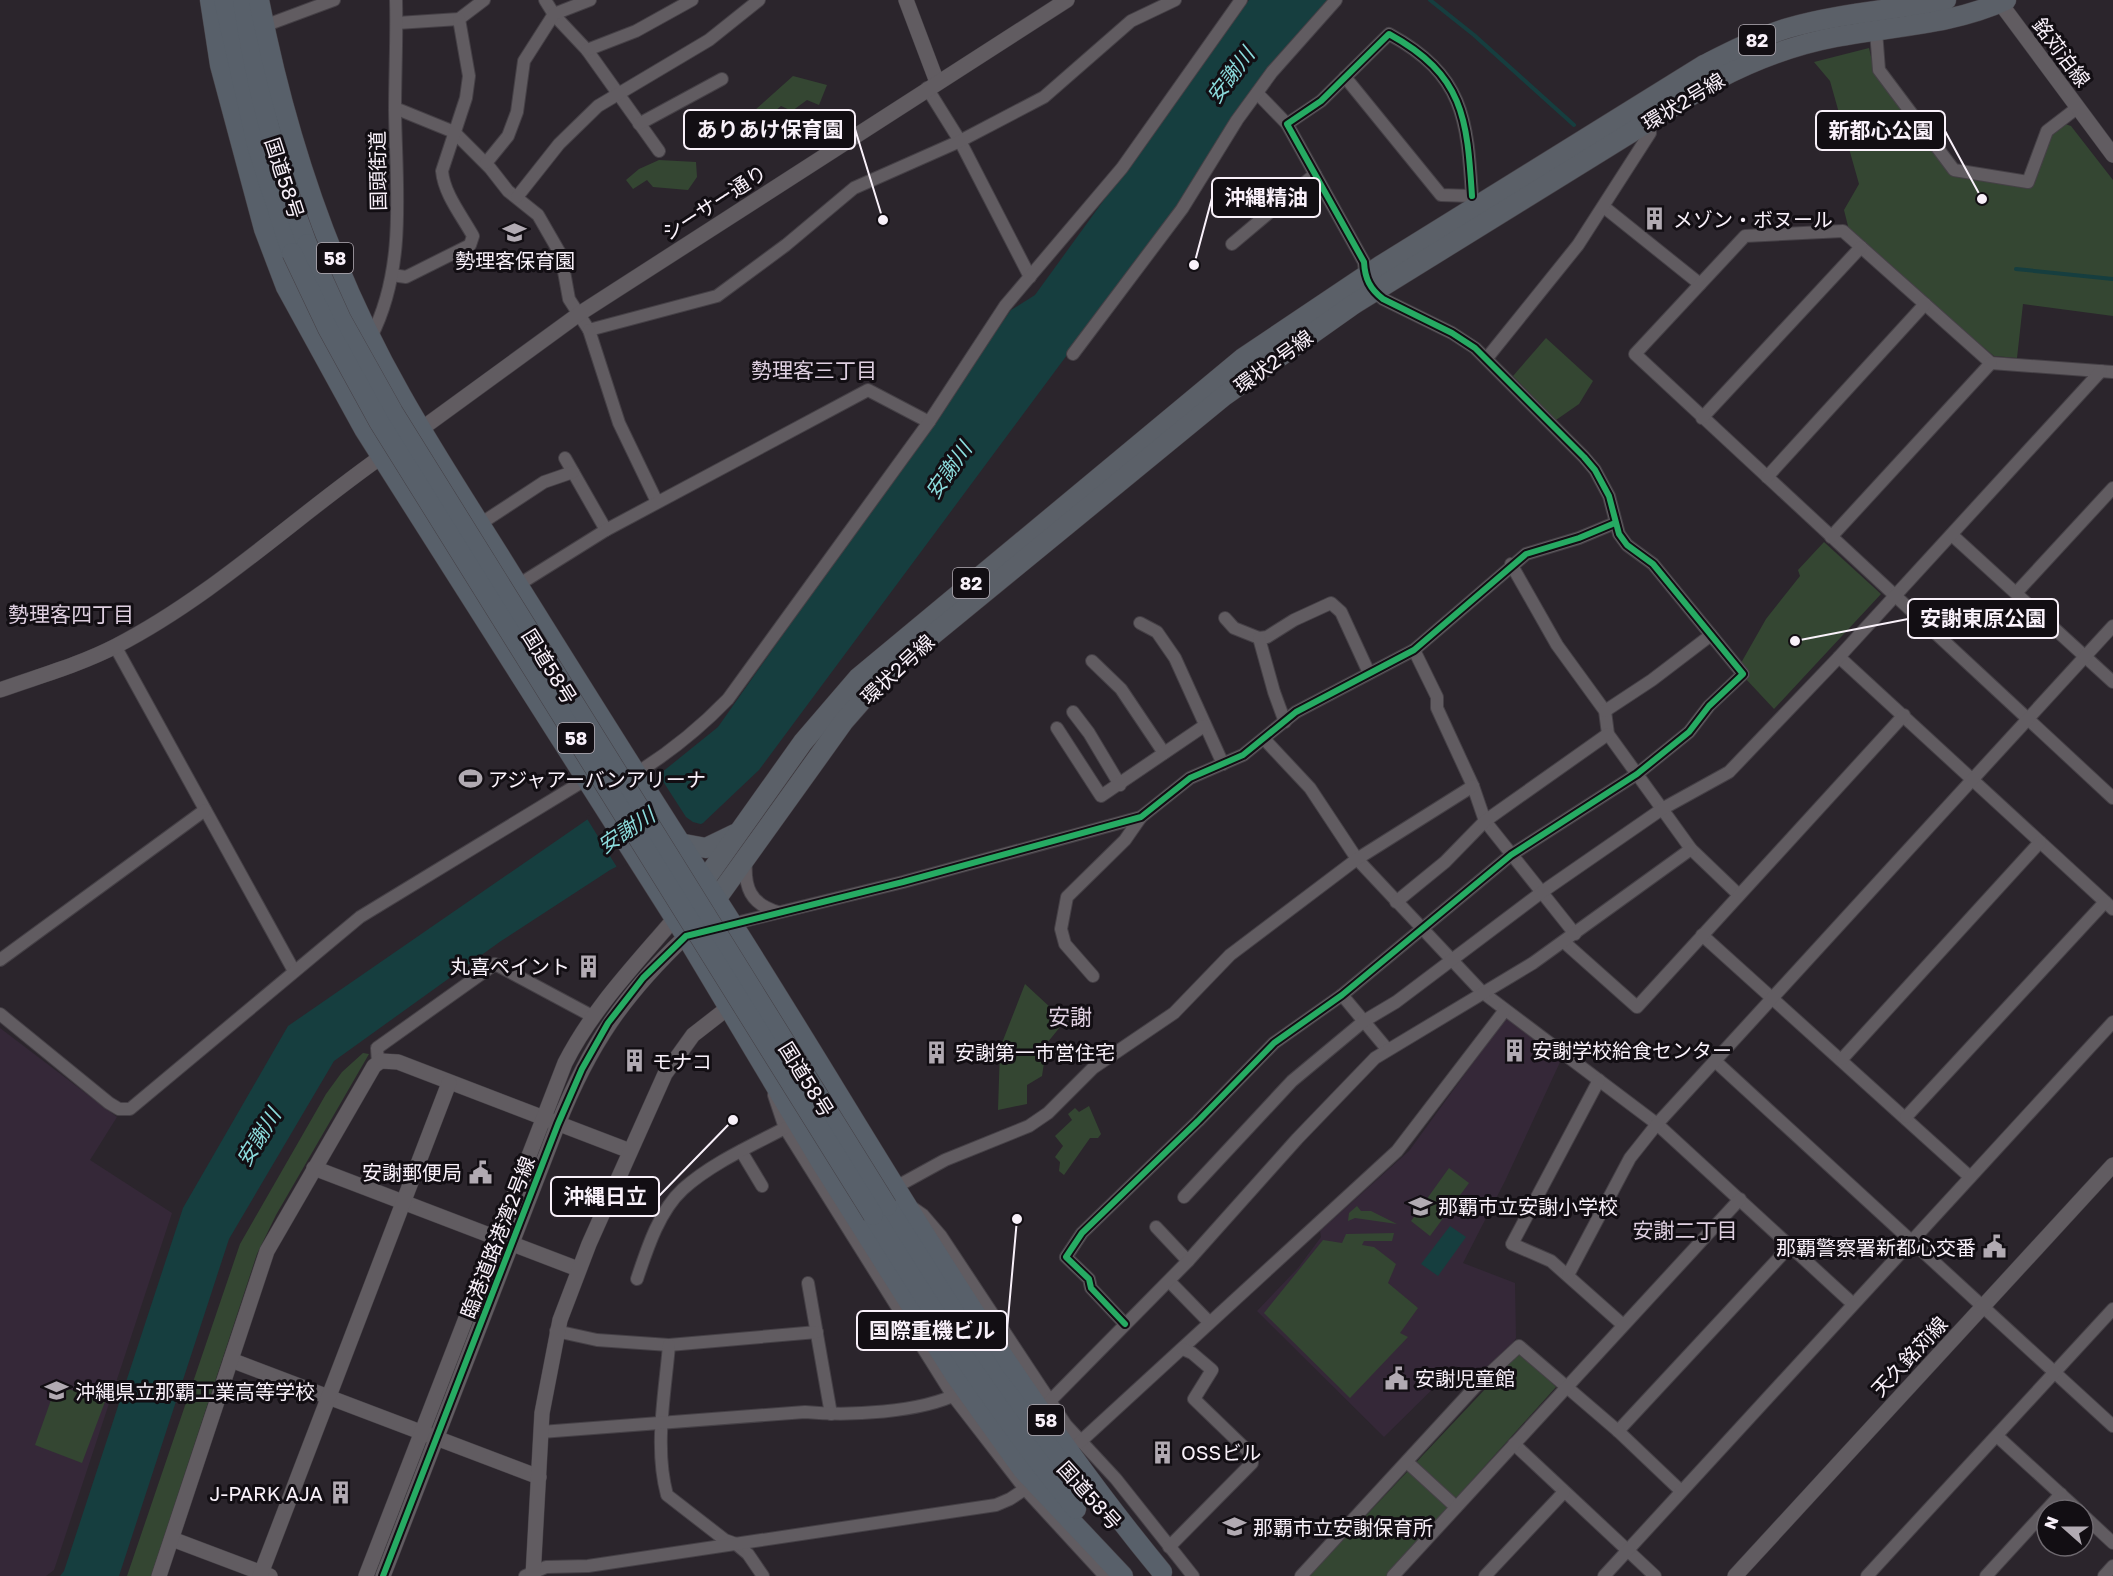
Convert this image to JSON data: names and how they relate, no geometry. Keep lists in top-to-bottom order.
{
  "streets": {
    "highway": ["国道58号", "58"],
    "main road": ["82", "環状2号線"],
    "street": [
      "銘苅泊線",
      "国頭街道",
      "シーサー通り",
      "臨港道路港湾2号線",
      "天久銘苅線"
    ]
  },
  "crossings": [
    ["銘苅泊線", "環状2号線"],
    ["環状2号線", "58"],
    ["環状2号線", "臨港道路港湾2号線"],
    ["国頭街道", "58"],
    ["国道58号", "58"],
    ["シーサー通り", "58"],
    ["58", "臨港道路港湾2号線"]
  ],
  "districts": [
    "勢理客三丁目",
    "勢理客四丁目",
    "安謝",
    "安謝二丁目"
  ],
  "water": ["安謝川"],
  "places": {
    "other": [
      "新都心公園",
      "ありあけ保育園",
      "沖縄精油",
      "安謝東原公園",
      "沖縄日立",
      "国際重機ビル"
    ],
    "building": [
      "メゾン・ボヌール",
      "丸喜ペイント",
      "安謝学校給食センター",
      "安謝第一市営住宅",
      "モナコ",
      "OSSビル",
      "J-PARK AJA"
    ],
    "school or university": [
      "勢理客保育園",
      "那覇市立安謝小学校",
      "沖縄県立那覇工業高等学校",
      "那覇市立安謝保育所"
    ],
    "sports": ["アジャアーバンアリーナ"],
    "public building": ["安謝郵便局", "那覇警察署新都心交番", "安謝児童館"]
  },
  "north": "left"
}
